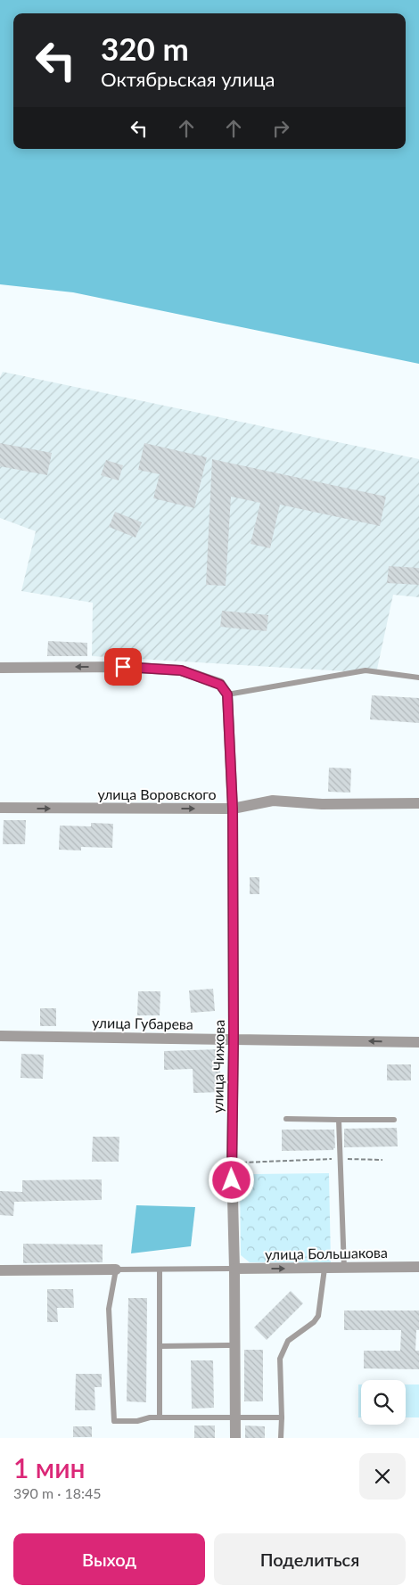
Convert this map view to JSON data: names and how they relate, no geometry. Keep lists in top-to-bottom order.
{
  "streets": {
    "street": [
      "улица Воровского",
      "улица Губарева",
      "улица Чижова",
      "улица Большакова"
    ]
  },
  "crossings": [
    ["улица Воровского", "улица Чижова"],
    ["улица Губарева", "улица Чижова"],
    ["улица Чижова", "улица Большакова"]
  ],
  "one_way": ["улица Воровского", "улица Губарева", "улица Большакова"],
  "page": {
    "turn": ["320 m", "Октябрьская улица"],
    "heading": ["1 мин", "390 m · 18:45"],
    "buttons": ["Выход", "Поделиться"]
  }
}
